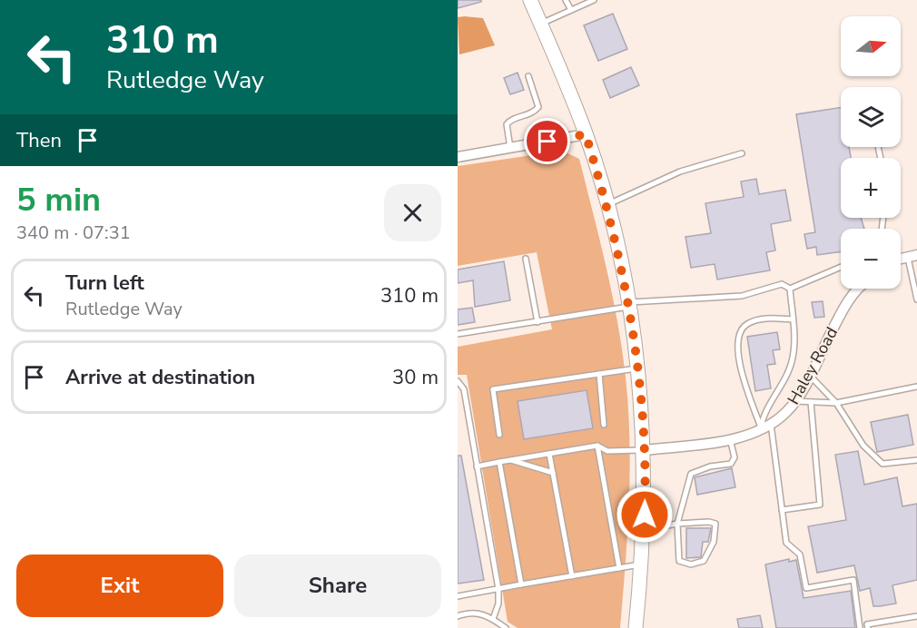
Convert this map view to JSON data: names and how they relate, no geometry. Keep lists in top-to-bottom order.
{
  "streets": {
    "street": ["Haley Road"]
  },
  "north": "right",
  "page": {
    "turn": ["310 m", "Rutledge Way"],
    "map_buttons": ["+", "−"],
    "then": "Then",
    "heading": ["5 min", "340 m · 07:31"],
    "list": [
      {
        "name": "Turn left",
        "note": "Rutledge Way",
        "value": "310 m"
      },
      {
        "name": "Arrive at destination",
        "value": "30 m"
      }
    ],
    "buttons": ["Exit", "Share"]
  }
}
